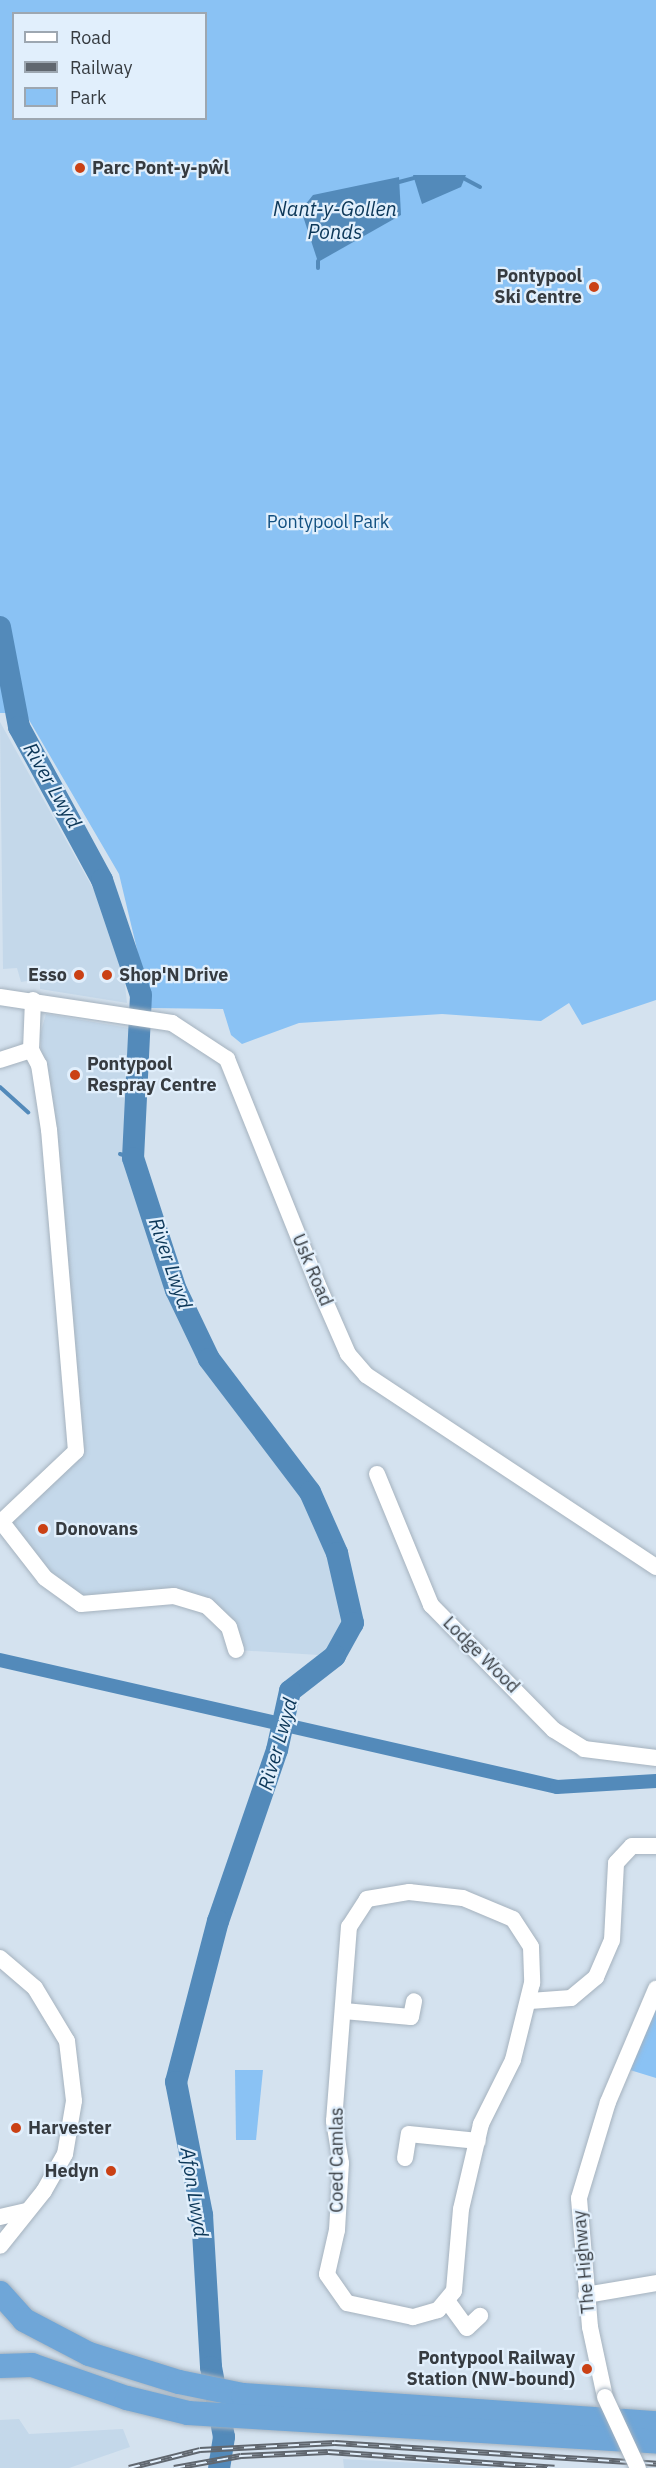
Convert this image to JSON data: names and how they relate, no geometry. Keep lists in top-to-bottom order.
{
  "streets": {
    "street": [
      "Usk Road",
      "Lodge Wood",
      "Coed Camlas",
      "The Highway"
    ]
  },
  "water": ["Nant-y-Gollen Ponds", "River Lwyd", "Afon Lwyd"],
  "parks": ["Pontypool Park"],
  "places": [
    "Parc Pont-y-pŵl",
    "Pontypool Ski Centre",
    "Esso",
    "Shop'N Drive",
    "Pontypool Respray Centre",
    "Donovans",
    "Harvester",
    "Hedyn",
    "Pontypool Railway Station (NW-bound)"
  ],
  "legend": ["Road", "Railway", "Park"]
}
